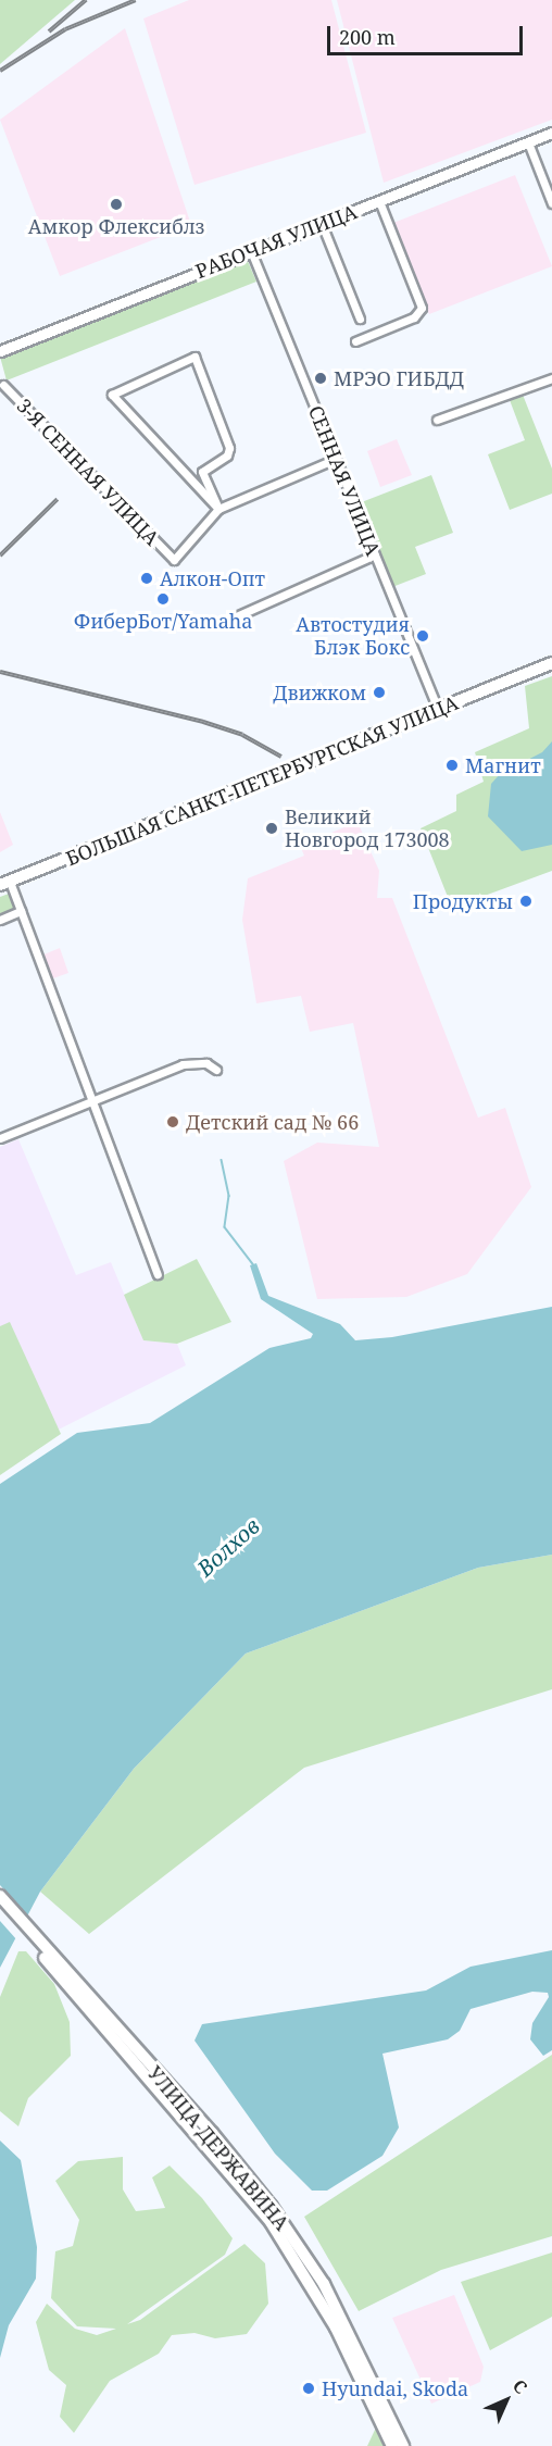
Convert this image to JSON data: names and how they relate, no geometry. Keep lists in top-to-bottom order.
{
  "streets": {
    "main road": ["РАБОЧАЯ УЛИЦА", "БОЛЬШАЯ САНКТ-ПЕТЕРБУРГСКАЯ УЛИЦА", "УЛИЦА ДЕРЖАВИНА"],
    "street": ["3-Я СЕННАЯ УЛИЦА", "СЕННАЯ УЛИЦА"]
  },
  "crossings": [
    ["РАБОЧАЯ УЛИЦА", "СЕННАЯ УЛИЦА"],
    ["СЕННАЯ УЛИЦА", "БОЛЬШАЯ САНКТ-ПЕТЕРБУРГСКАЯ УЛИЦА"]
  ],
  "water": ["Волхов"],
  "places": [
    "Амкор Флексиблз",
    "МРЭО ГИБДД",
    "Алкон-Опт",
    "ФиберБот/Yamaha",
    "Автостудия Блэк Бокс",
    "Движком",
    "Магнит",
    "Великий Новгород 173008",
    "Продукты",
    "Детский сад № 66",
    "Hyundai, Skoda"
  ],
  "scale_bar": "200 m",
  "north": "top right"
}
